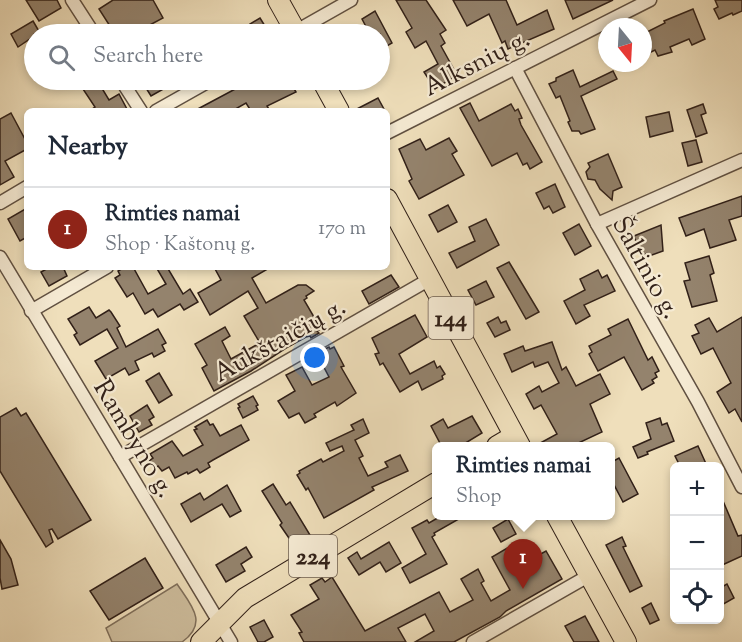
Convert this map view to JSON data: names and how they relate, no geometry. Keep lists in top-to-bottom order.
{
  "streets": {
    "main road": ["144", "224"],
    "street": [
      "Alksnių g.",
      "Šaltinio g.",
      "Aukštaičių g.",
      "Rambyno g."
    ]
  },
  "crossings": [
    ["Alksnių g.", "Šaltinio g."],
    ["144", "Aukštaičių g."],
    ["Aukštaičių g.", "Rambyno g."],
    ["Rambyno g.", "224"]
  ],
  "north": "bottom",
  "page": {
    "search": "Search here",
    "heading": "Nearby",
    "list": [
      {
        "mark": "1",
        "name": "Rimties namai",
        "note": "Shop · Kaštonų g.",
        "value": "170 m"
      }
    ],
    "popup": ["Rimties namai", "Shop"],
    "map_buttons": ["+", "−"],
    "pins": "1"
  }
}
